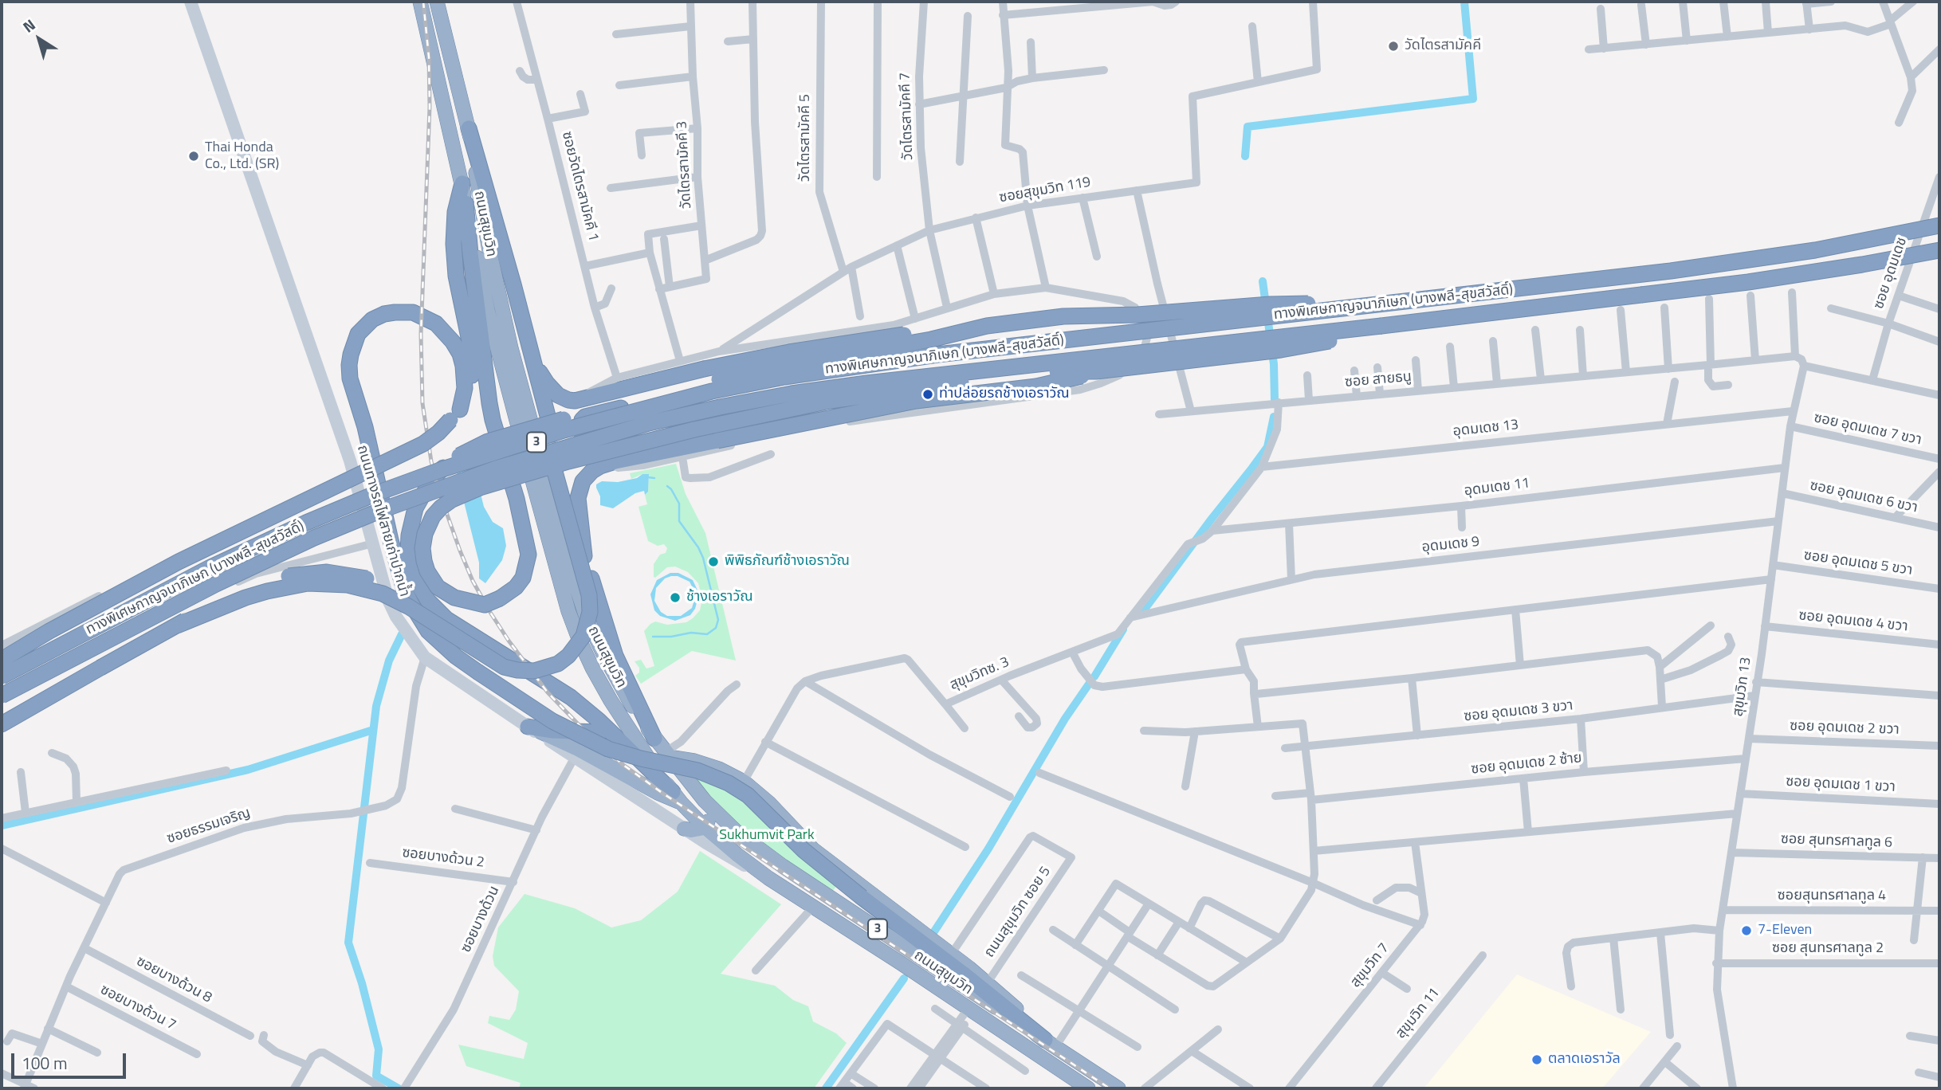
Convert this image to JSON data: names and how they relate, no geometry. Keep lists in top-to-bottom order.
{
  "streets": {
    "highway": ["ถนนสุขุมวิท", "ทางพิเศษกาญจนาภิเษก (บางพลี-สุขสวัสดิ์)", "3"],
    "main road": ["ถนนทางรถไฟสายเก่าปากน้ำ"],
    "street": [
      "วัดไตรสามัคคี 7",
      "วัดไตรสามัคคี 5",
      "วัดไตรสามัคคี 3",
      "ซอยวัดไตรสามัคคี 1",
      "ซอยสุขุมวิท 119",
      "ซอย อุดมเดช",
      "ซอย สายธนู",
      "อุดมเดช 13",
      "ซอย อุดมเดช 7 ขวา",
      "อุดมเดช 11",
      "ซอย อุดมเดช 6 ขวา",
      "อุดมเดช 9",
      "ซอย อุดมเดช 5 ขวา",
      "ซอย อุดมเดช 4 ขวา",
      "สุขุมวิทซ. 3",
      "สุขุมวิท 13",
      "ซอย อุดมเดช 3 ขวา",
      "ซอย อุดมเดช 2 ขวา",
      "ซอย อุดมเดช 2 ซ้าย",
      "ซอย อุดมเดช 1 ขวา",
      "ซอยธรรมเจริญ",
      "ซอย สุนทรศาลทูล 6",
      "ซอยบางด้วน 2",
      "ซอยสุนทรศาลทูล 4",
      "ถนนสุขุมวิท ซอย 5",
      "ซอยบางด้วน",
      "ซอย สุนทรศาลทูล 2",
      "สุขุมวิท 7",
      "ซอยบางด้วน 8",
      "ซอยบางด้วน 7",
      "สุขุมวิท 11"
    ]
  },
  "crossings": [
    ["วัดไตรสามัคคี 7", "ซอยสุขุมวิท 119"],
    ["วัดไตรสามัคคี 5", "ซอยสุขุมวิท 119"],
    ["ถนนสุขุมวิท", "ถนนทางรถไฟสายเก่าปากน้ำ"],
    ["อุดมเดช 13", "สุขุมวิท 13"],
    ["ซอย อุดมเดช 7 ขวา", "สุขุมวิท 13"],
    ["อุดมเดช 11", "สุขุมวิทซ. 3"],
    ["อุดมเดช 11", "สุขุมวิท 13"],
    ["ซอย อุดมเดช 6 ขวา", "สุขุมวิท 13"],
    ["ถนนทางรถไฟสายเก่าปากน้ำ", "ซอยธรรมเจริญ"],
    ["ถนนทางรถไฟสายเก่าปากน้ำ", "ซอยบางด้วน"],
    ["อุดมเดช 9", "สุขุมวิทซ. 3"],
    ["อุดมเดช 9", "สุขุมวิท 13"],
    ["ซอย อุดมเดช 5 ขวา", "สุขุมวิท 13"],
    ["ซอย อุดมเดช 4 ขวา", "สุขุมวิท 13"],
    ["สุขุมวิท 13", "ซอย อุดมเดช 3 ขวา"],
    ["สุขุมวิท 13", "ซอย อุดมเดช 2 ขวา"],
    ["สุขุมวิท 13", "ซอย อุดมเดช 2 ซ้าย"],
    ["สุขุมวิท 13", "ซอย อุดมเดช 1 ขวา"],
    ["สุขุมวิท 13", "ซอย สุนทรศาลทูล 6"],
    ["สุขุมวิท 13", "ซอยสุนทรศาลทูล 4"],
    ["สุขุมวิท 13", "ซอย สุนทรศาลทูล 2"],
    ["ซอยธรรมเจริญ", "ซอยบางด้วน 8"],
    ["ซอยธรรมเจริญ", "ซอยบางด้วน 7"],
    ["ซอยบางด้วน 2", "ซอยบางด้วน"]
  ],
  "parks": ["Sukhumvit Park"],
  "places": [
    "วัดไตรสามัคคี",
    "Thai Honda Co., Ltd. (SR)",
    "ท่าปล่อยรถช้างเอราวัณ",
    "พิพิธภัณฑ์ช้างเอราวัณ",
    "ช้างเอราวัณ",
    "7-Eleven",
    "ตลาดเอราวัล"
  ],
  "scale_bar": "100 m",
  "north": "top left"
}
